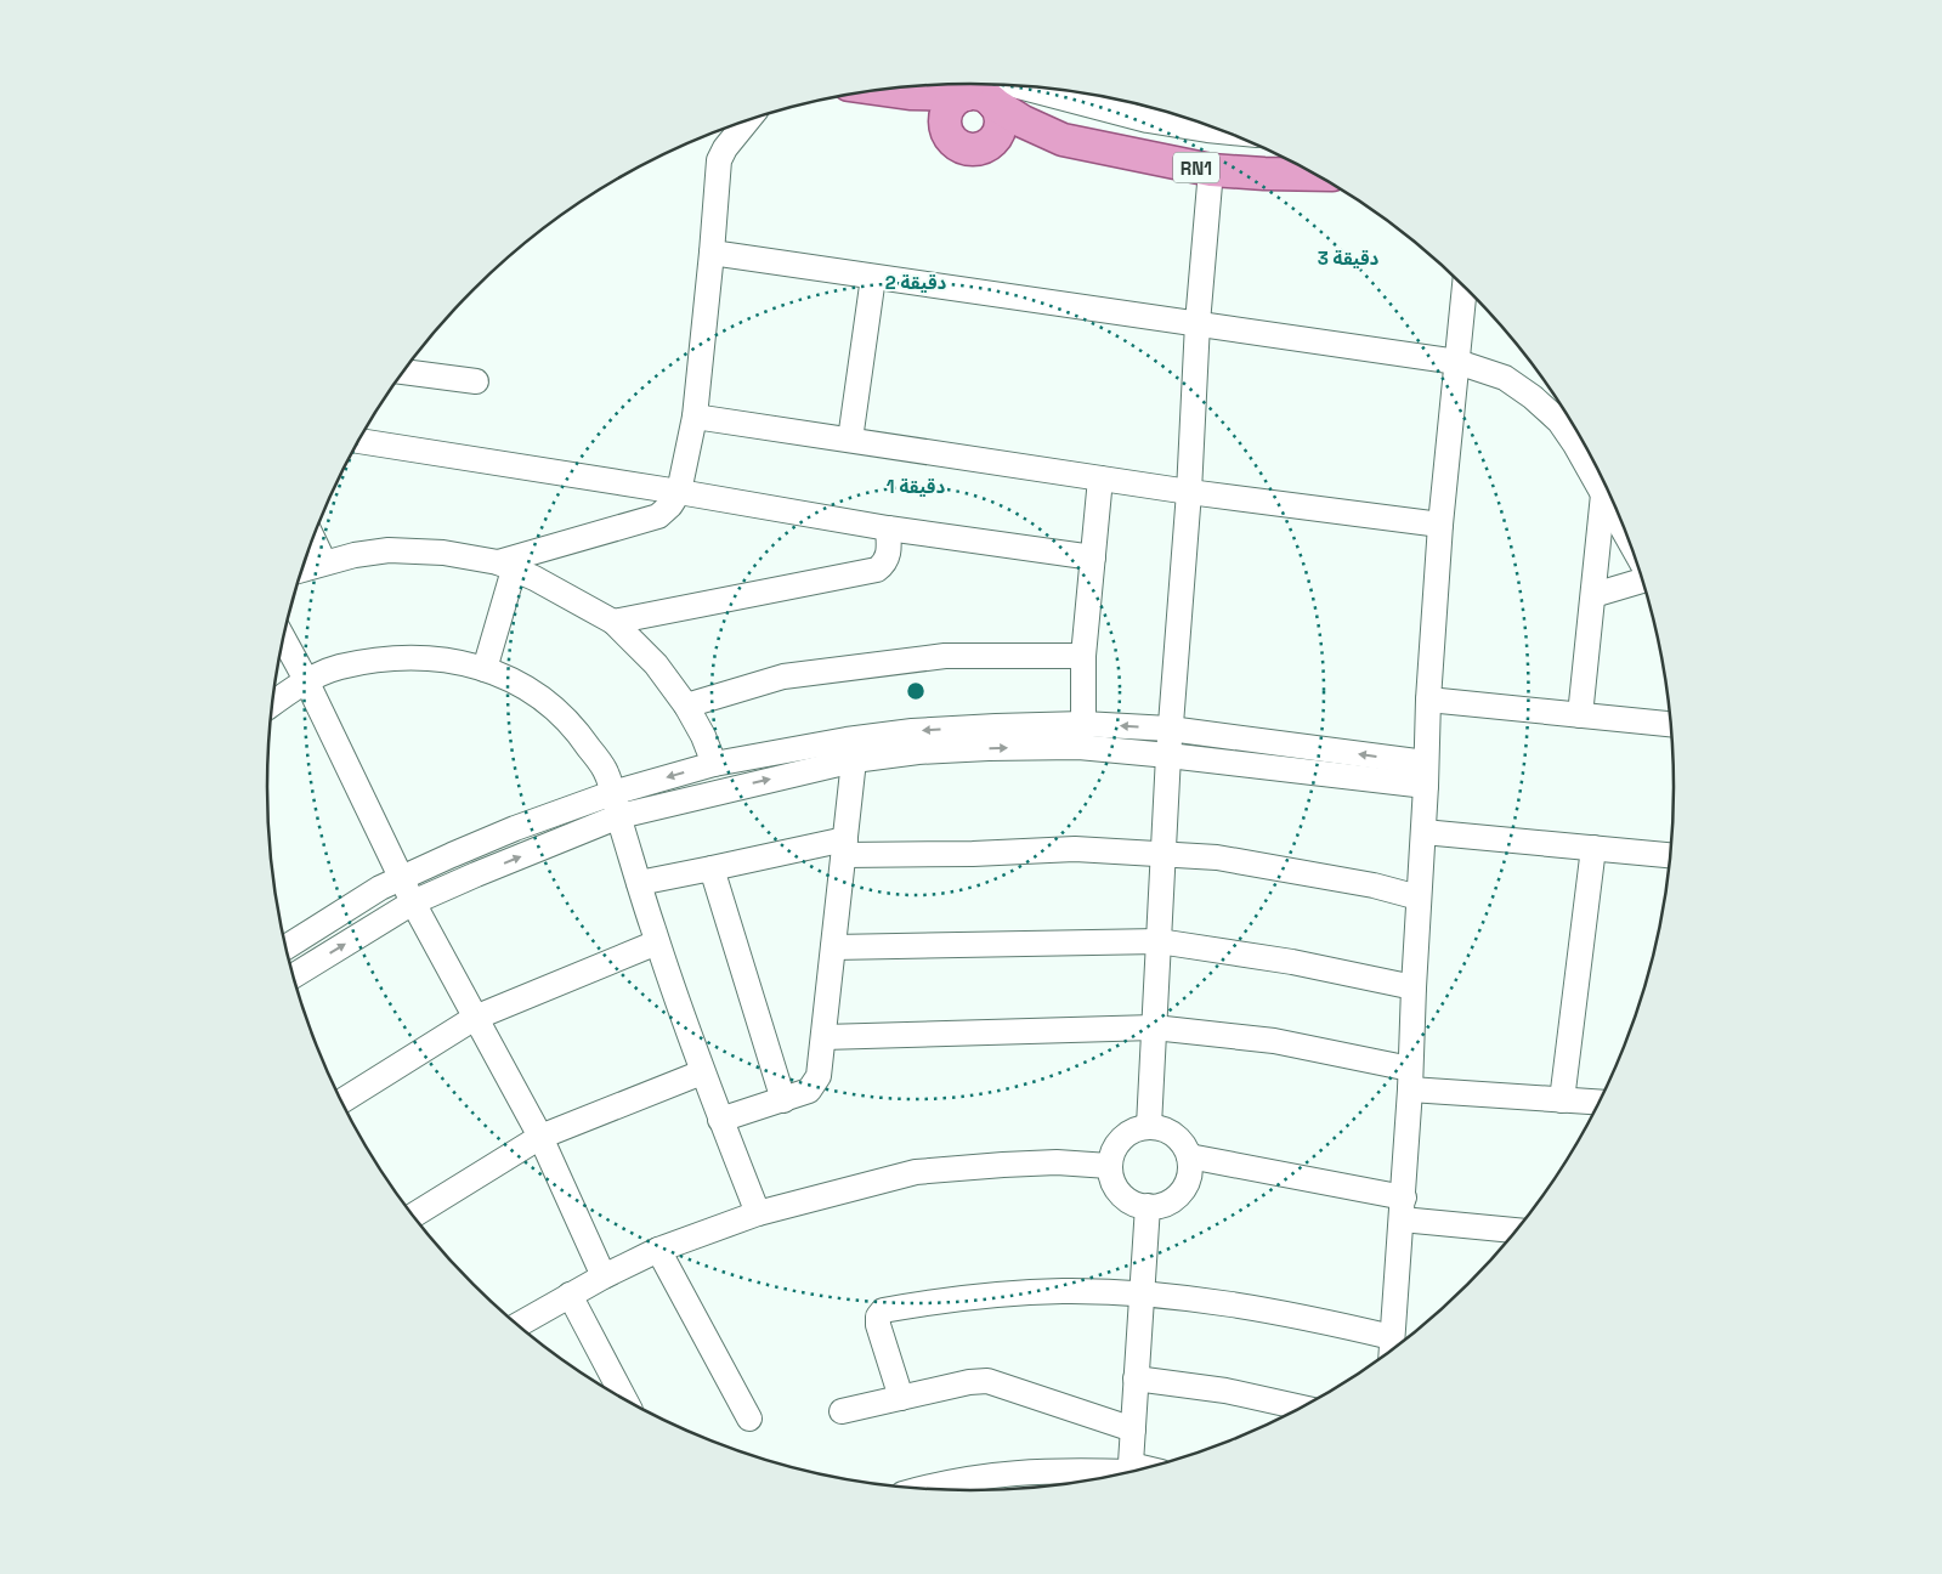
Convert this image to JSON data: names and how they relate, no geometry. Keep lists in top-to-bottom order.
{
  "streets": {
    "main road": ["RN1"]
  },
  "rings": ["3 دقيقة", "2 دقيقة", "1 دقيقة"]
}
